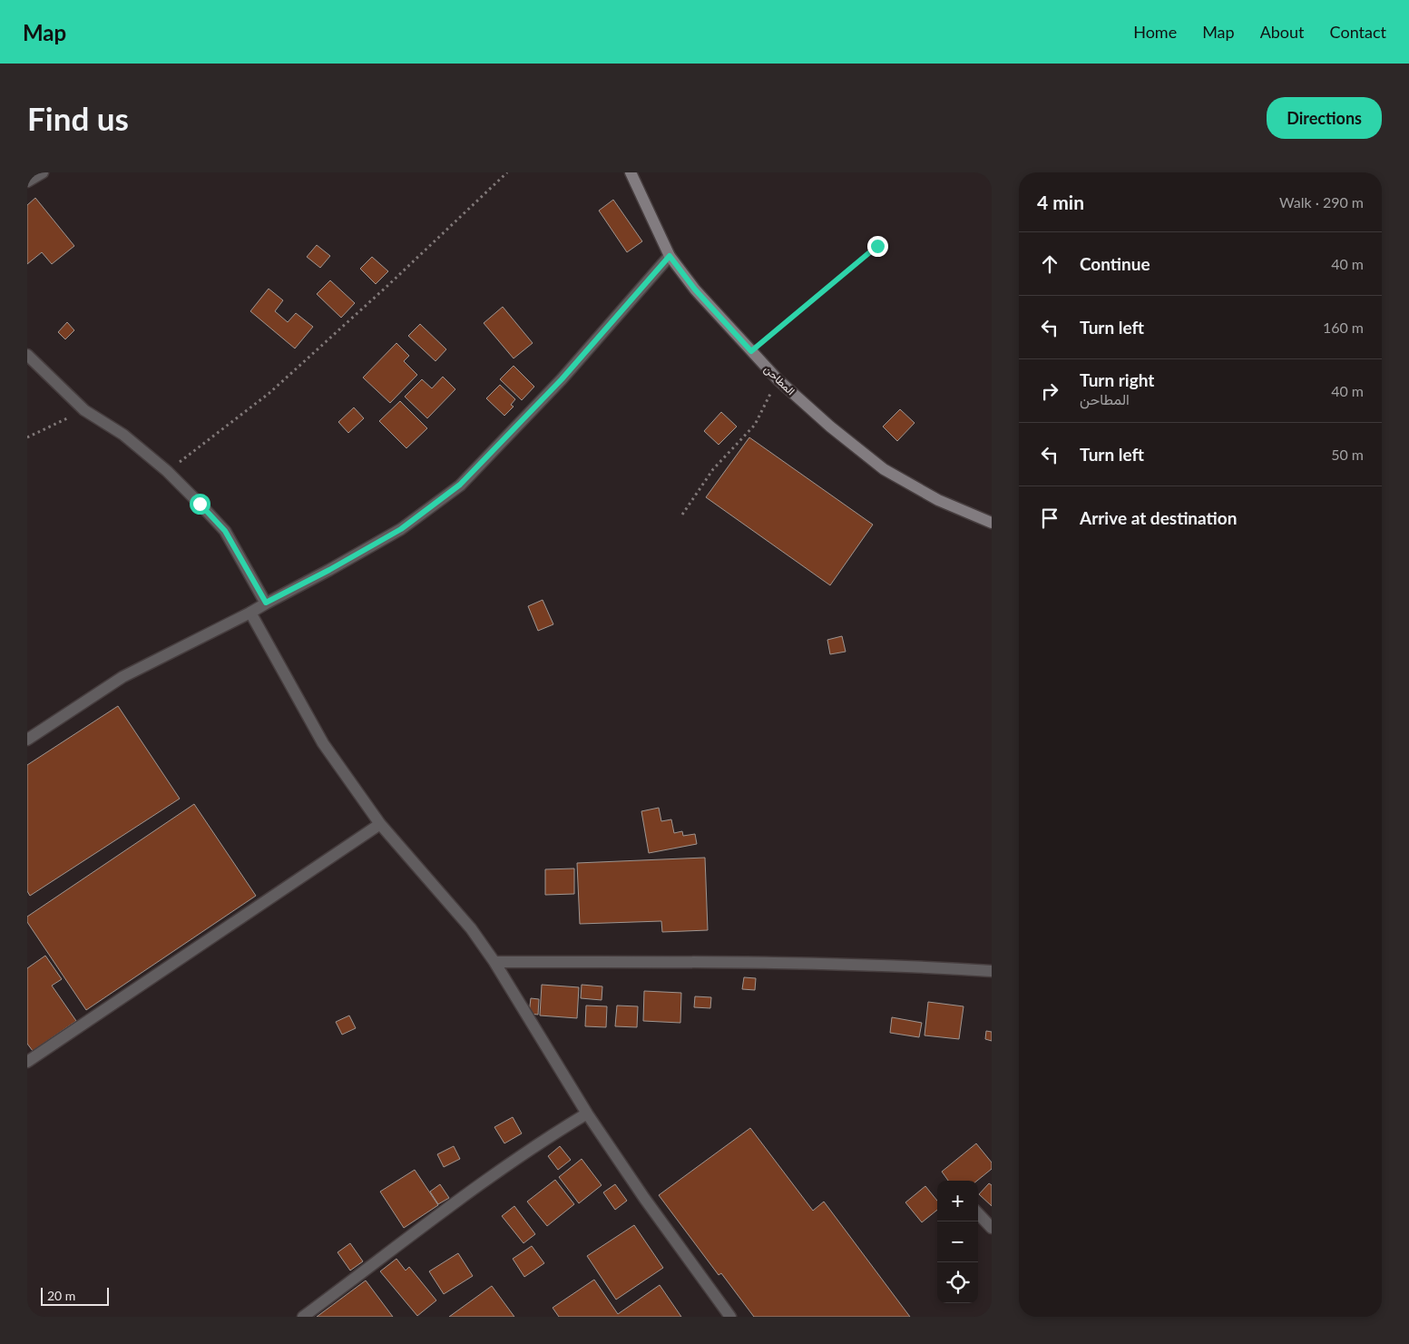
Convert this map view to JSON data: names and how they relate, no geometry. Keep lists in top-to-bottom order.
{
  "streets": {
    "main road": ["المطاحن"]
  },
  "scale_bar": "20 m",
  "page": {
    "header": "Map",
    "nav": [
      "Home",
      "Map",
      "About",
      "Contact"
    ],
    "buttons": "Directions",
    "title": "Find us",
    "heading": ["4 min", "Walk · 290 m"],
    "list": [
      ["Continue", "40 m"],
      ["Turn left", "160 m"],
      ["Turn right", "المطاحن", "40 m"],
      ["Turn left", "50 m"],
      "Arrive at destination"
    ],
    "map_buttons": ["+", "−"],
    "scale": "20 m"
  }
}
